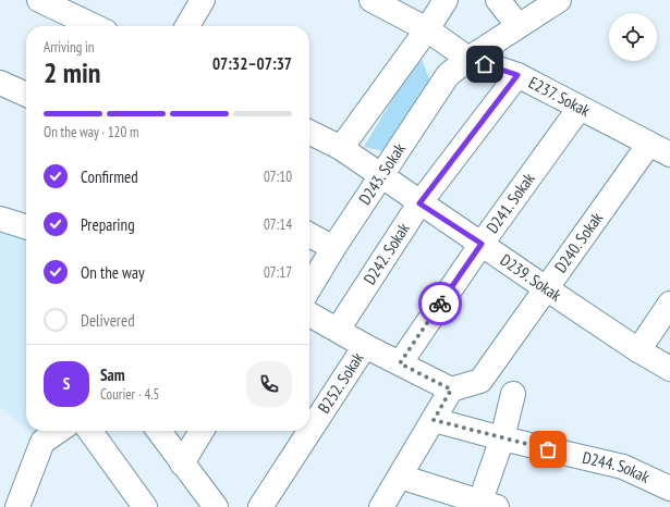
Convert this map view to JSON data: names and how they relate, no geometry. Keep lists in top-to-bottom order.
{
  "streets": {
    "street": [
      "E237. Sokak",
      "D243. Sokak",
      "D241. Sokak",
      "D240. Sokak",
      "D242. Sokak",
      "D239. Sokak",
      "B252. Sokak",
      "D244. Sokak"
    ]
  },
  "crossings": [
    ["E237. Sokak", "D243. Sokak"],
    ["E237. Sokak", "D241. Sokak"],
    ["E237. Sokak", "D240. Sokak"],
    ["E237. Sokak", "D242. Sokak"],
    ["D243. Sokak", "D239. Sokak"],
    ["D241. Sokak", "D239. Sokak"],
    ["D240. Sokak", "D239. Sokak"],
    ["D242. Sokak", "D239. Sokak"]
  ],
  "page": {
    "heading": ["2 min", "Arriving in", "07:32–07:37"],
    "panel": ["Sam", "Courier · 4.5"],
    "bar": "On the way · 120 m",
    "list": [
      ["Confirmed", "07:10"],
      ["Preparing", "07:14"],
      ["On the way", "07:17"],
      "Delivered"
    ],
    "round": "S"
  }
}
